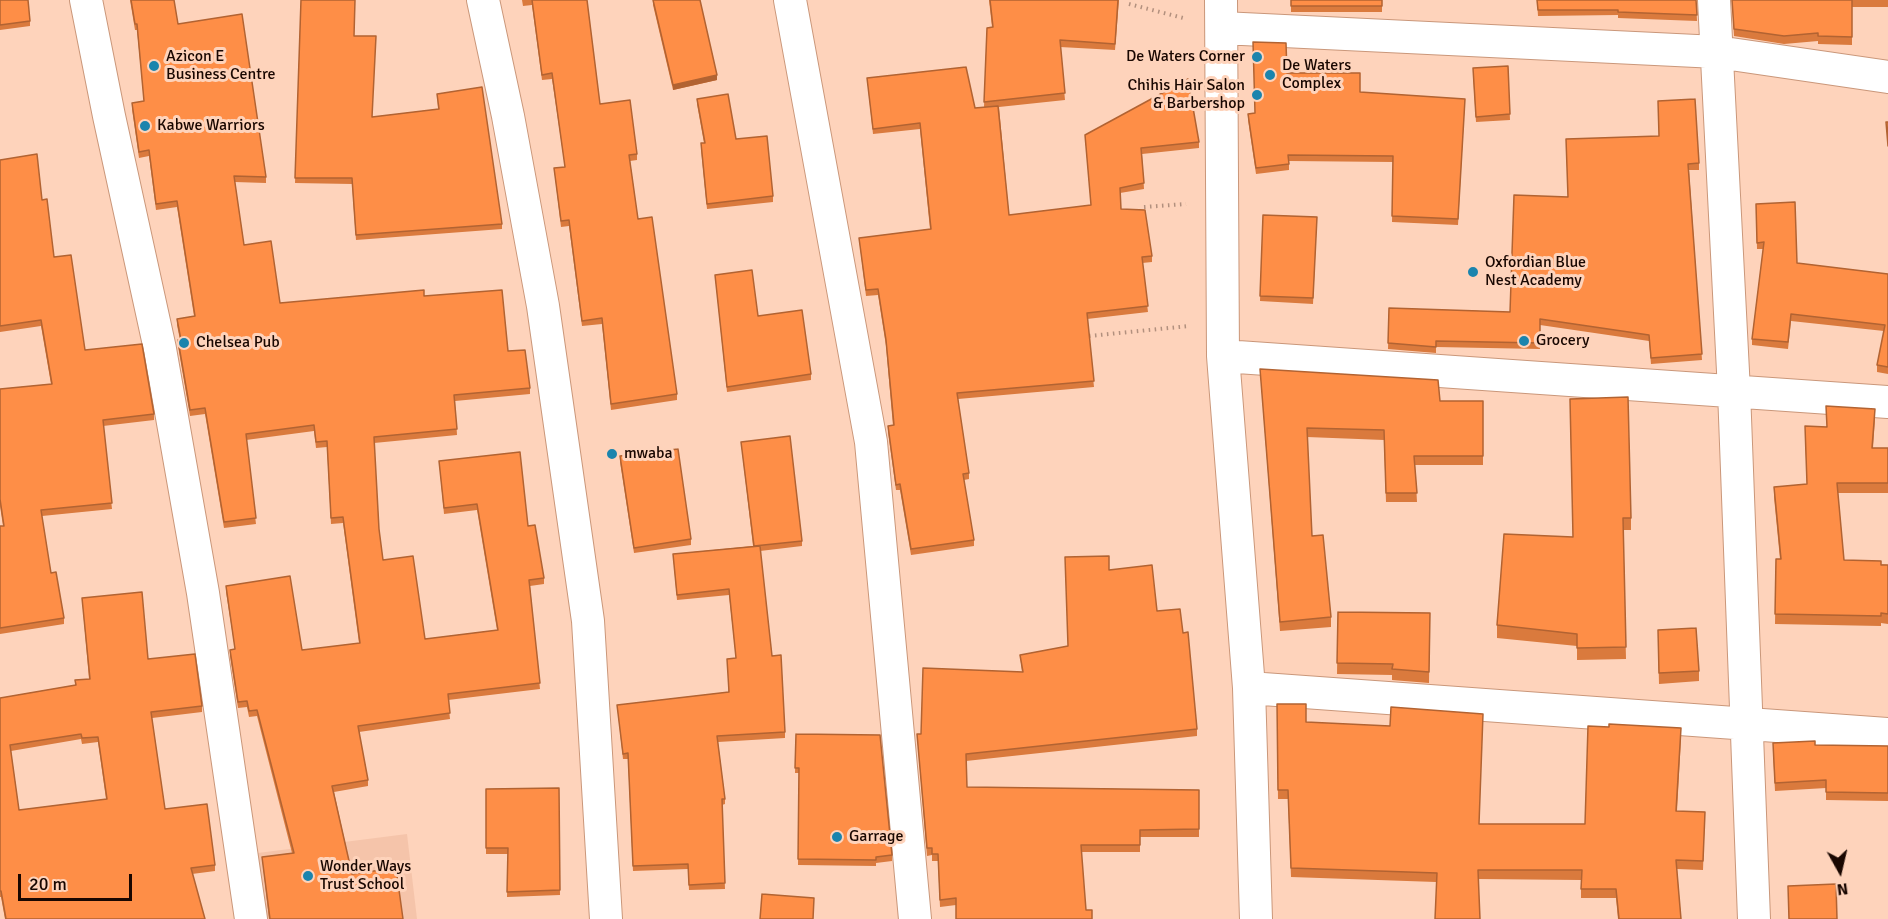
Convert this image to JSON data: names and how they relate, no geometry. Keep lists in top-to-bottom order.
{
  "places": [
    "De Waters Corner",
    "Azicon E Business Centre",
    "De Waters Complex",
    "Chihis Hair Salon & Barbershop",
    "Kabwe Warriors",
    "Oxfordian Blue Nest Academy",
    "Grocery",
    "Chelsea Pub",
    "mwaba",
    "Garrage",
    "Wonder Ways Trust School"
  ],
  "scale_bar": "20 m",
  "north": "bottom"
}
